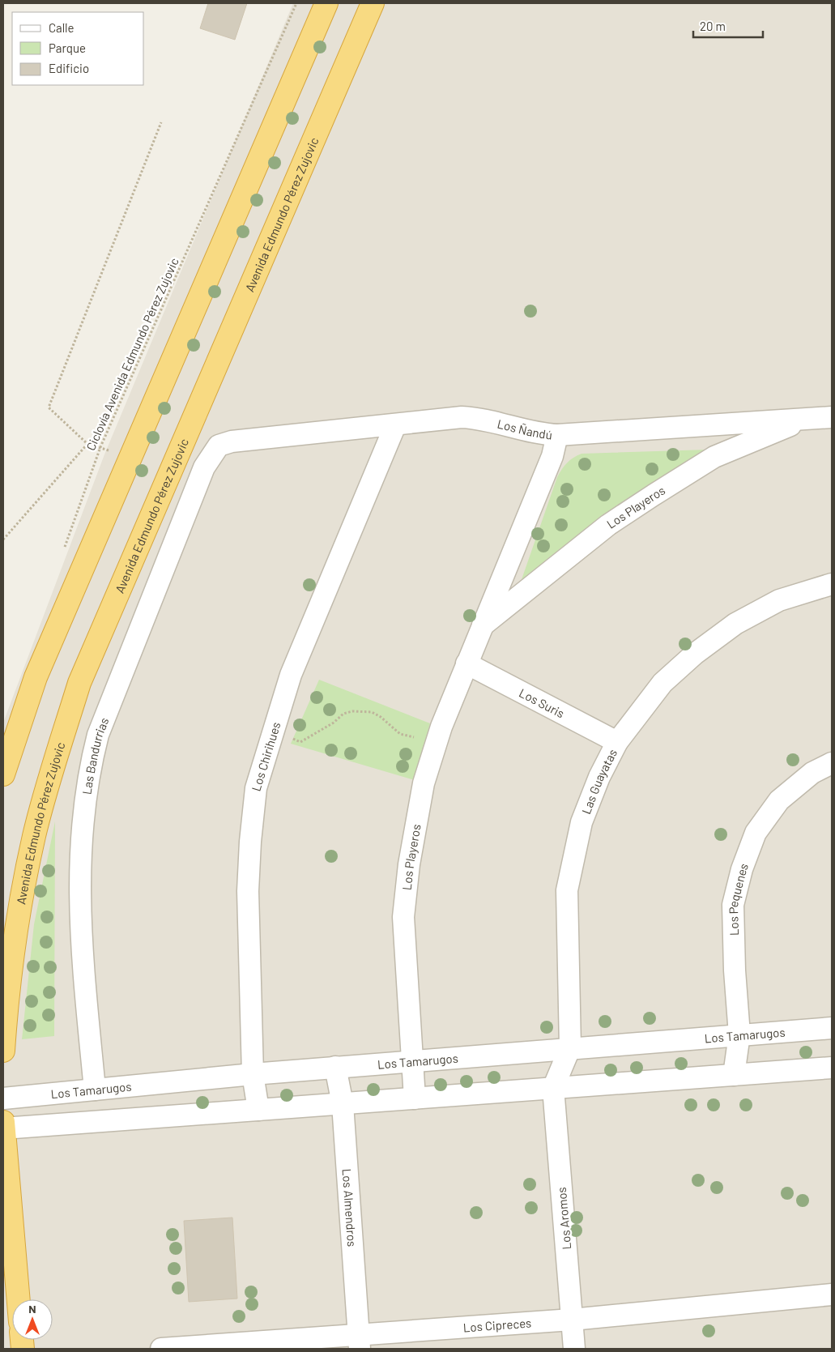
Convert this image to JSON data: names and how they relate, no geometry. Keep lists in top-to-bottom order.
{
  "streets": {
    "highway": ["Avenida Edmundo Pérez Zujovic"],
    "street": [
      "Los Ñandú",
      "Los Playeros",
      "Los Suris",
      "Las Bandurrias",
      "Los Chirihues",
      "Las Guayatas",
      "Los Pequenes",
      "Los Tamarugos",
      "Los Almendros",
      "Los Aromos",
      "Los Cipreces"
    ],
    "path": ["Ciclovía Avenida Edmundo Pérez Zujovic"]
  },
  "crossings": [
    ["Los Ñandú", "Los Playeros"],
    ["Los Ñandú", "Las Bandurrias"],
    ["Los Ñandú", "Los Chirihues"],
    ["Los Playeros", "Los Suris"],
    ["Los Playeros", "Los Tamarugos"],
    ["Los Suris", "Las Guayatas"],
    ["Las Bandurrias", "Los Tamarugos"],
    ["Los Chirihues", "Los Tamarugos"],
    ["Las Guayatas", "Los Tamarugos"],
    ["Las Guayatas", "Los Aromos"],
    ["Los Pequenes", "Los Tamarugos"],
    ["Los Tamarugos", "Los Almendros"],
    ["Los Almendros", "Los Cipreces"],
    ["Los Aromos", "Los Cipreces"]
  ],
  "legend": ["Calle", "Parque", "Edificio"],
  "scale_bar": "20 m",
  "north": "top"
}
